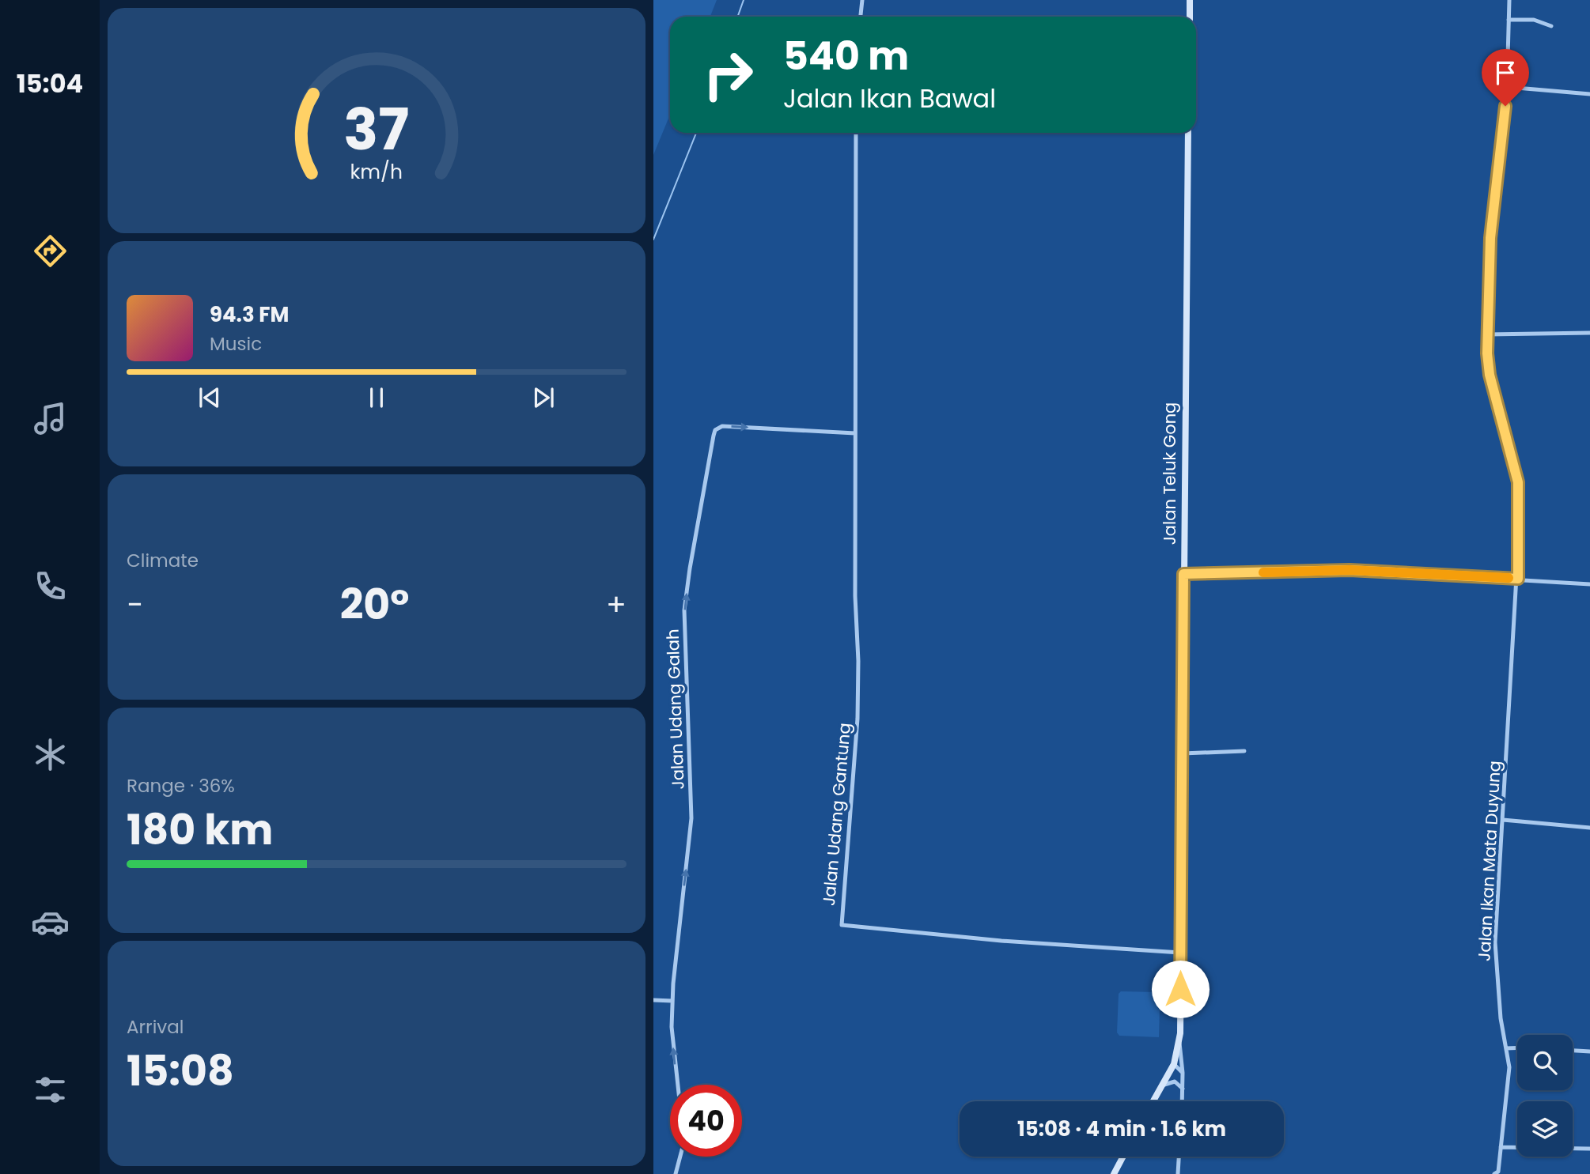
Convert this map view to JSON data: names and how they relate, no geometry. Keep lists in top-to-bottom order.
{
  "streets": {
    "street": [
      "Jalan Teluk Gong",
      "Jalan Udang Galah",
      "Jalan Udang Gantung",
      "Jalan Ikan Mata Duyung"
    ]
  },
  "crossings": [
    ["Jalan Teluk Gong", "Jalan Udang Gantung"],
    ["Jalan Udang Galah", "Jalan Udang Gantung"]
  ],
  "one_way": ["Jalan Udang Galah"],
  "page": {
    "tabs": "15:04",
    "turn": ["540 m", "Jalan Ikan Bawal"],
    "song": ["94.3 FM", "Music"],
    "tile": [
      "Climate",
      ["Range · 36%", "180 km"],
      ["Arrival", "15:08"]
    ],
    "heat": ["−", "20°", "+"],
    "limit": "40",
    "trip": "15:08 · 4 min · 1.6 km",
    "gauge": ["37", "km/h"]
  }
}
